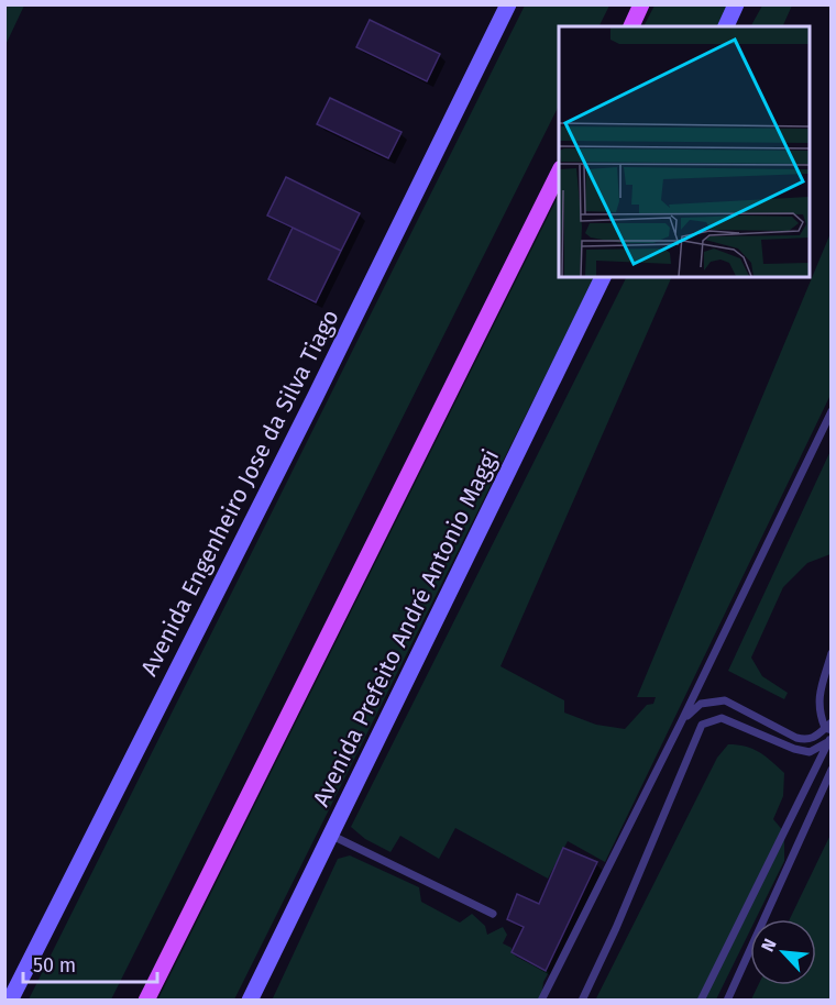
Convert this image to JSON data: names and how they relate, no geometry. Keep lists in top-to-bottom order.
{
  "streets": {
    "street": ["Avenida Engenheiro Jose da Silva Tiago", "Avenida Prefeito André Antonio Maggi"]
  },
  "scale_bar": "50 m",
  "north": "top left"
}
